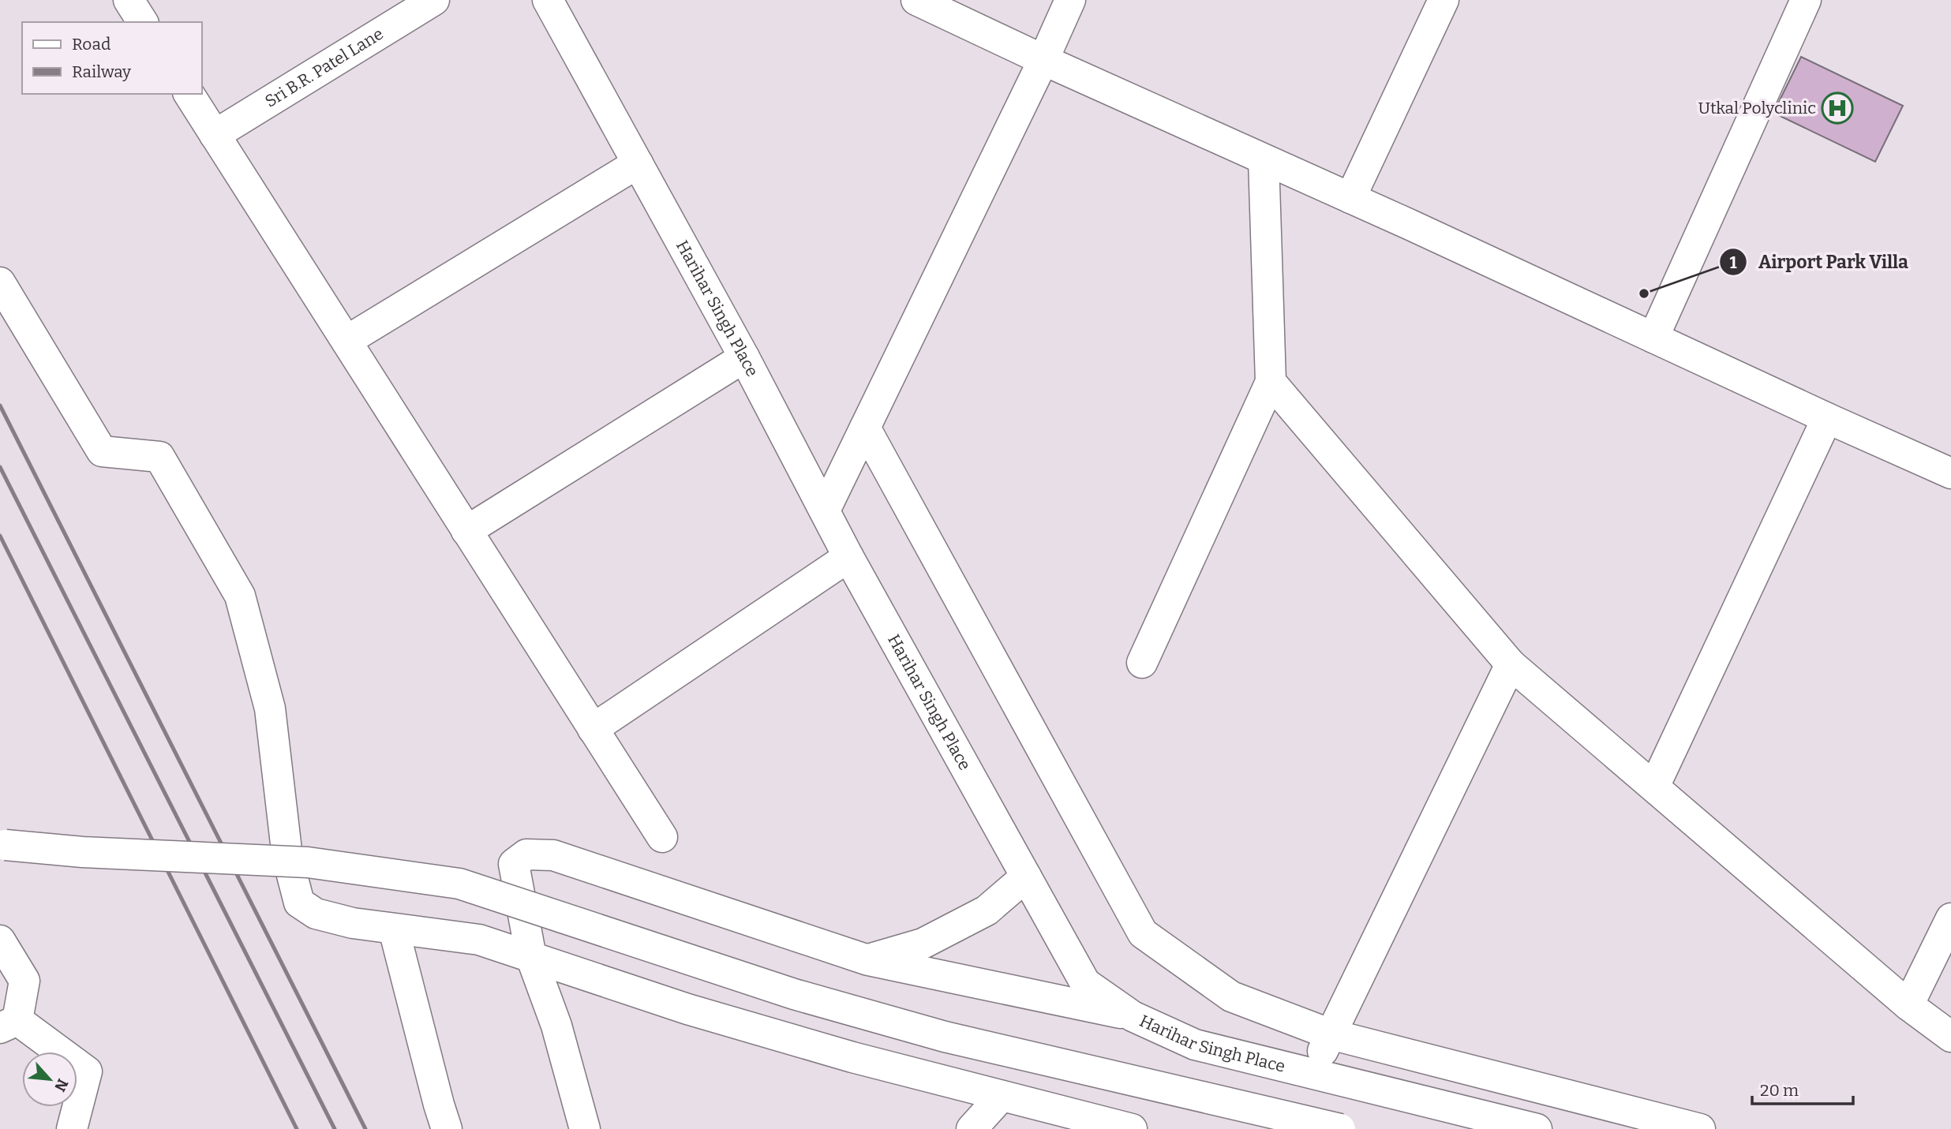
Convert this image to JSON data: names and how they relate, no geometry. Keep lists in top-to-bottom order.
{
  "streets": {
    "street": ["Sri B.R. Patel Lane", "Harihar Singh Place"]
  },
  "places": {
    "hospital": ["Utkal Polyclinic"],
    "other": ["Airport Park Villa"]
  },
  "legend": ["Road", "Railway"],
  "scale_bar": "20 m",
  "north": "bottom right"
}
